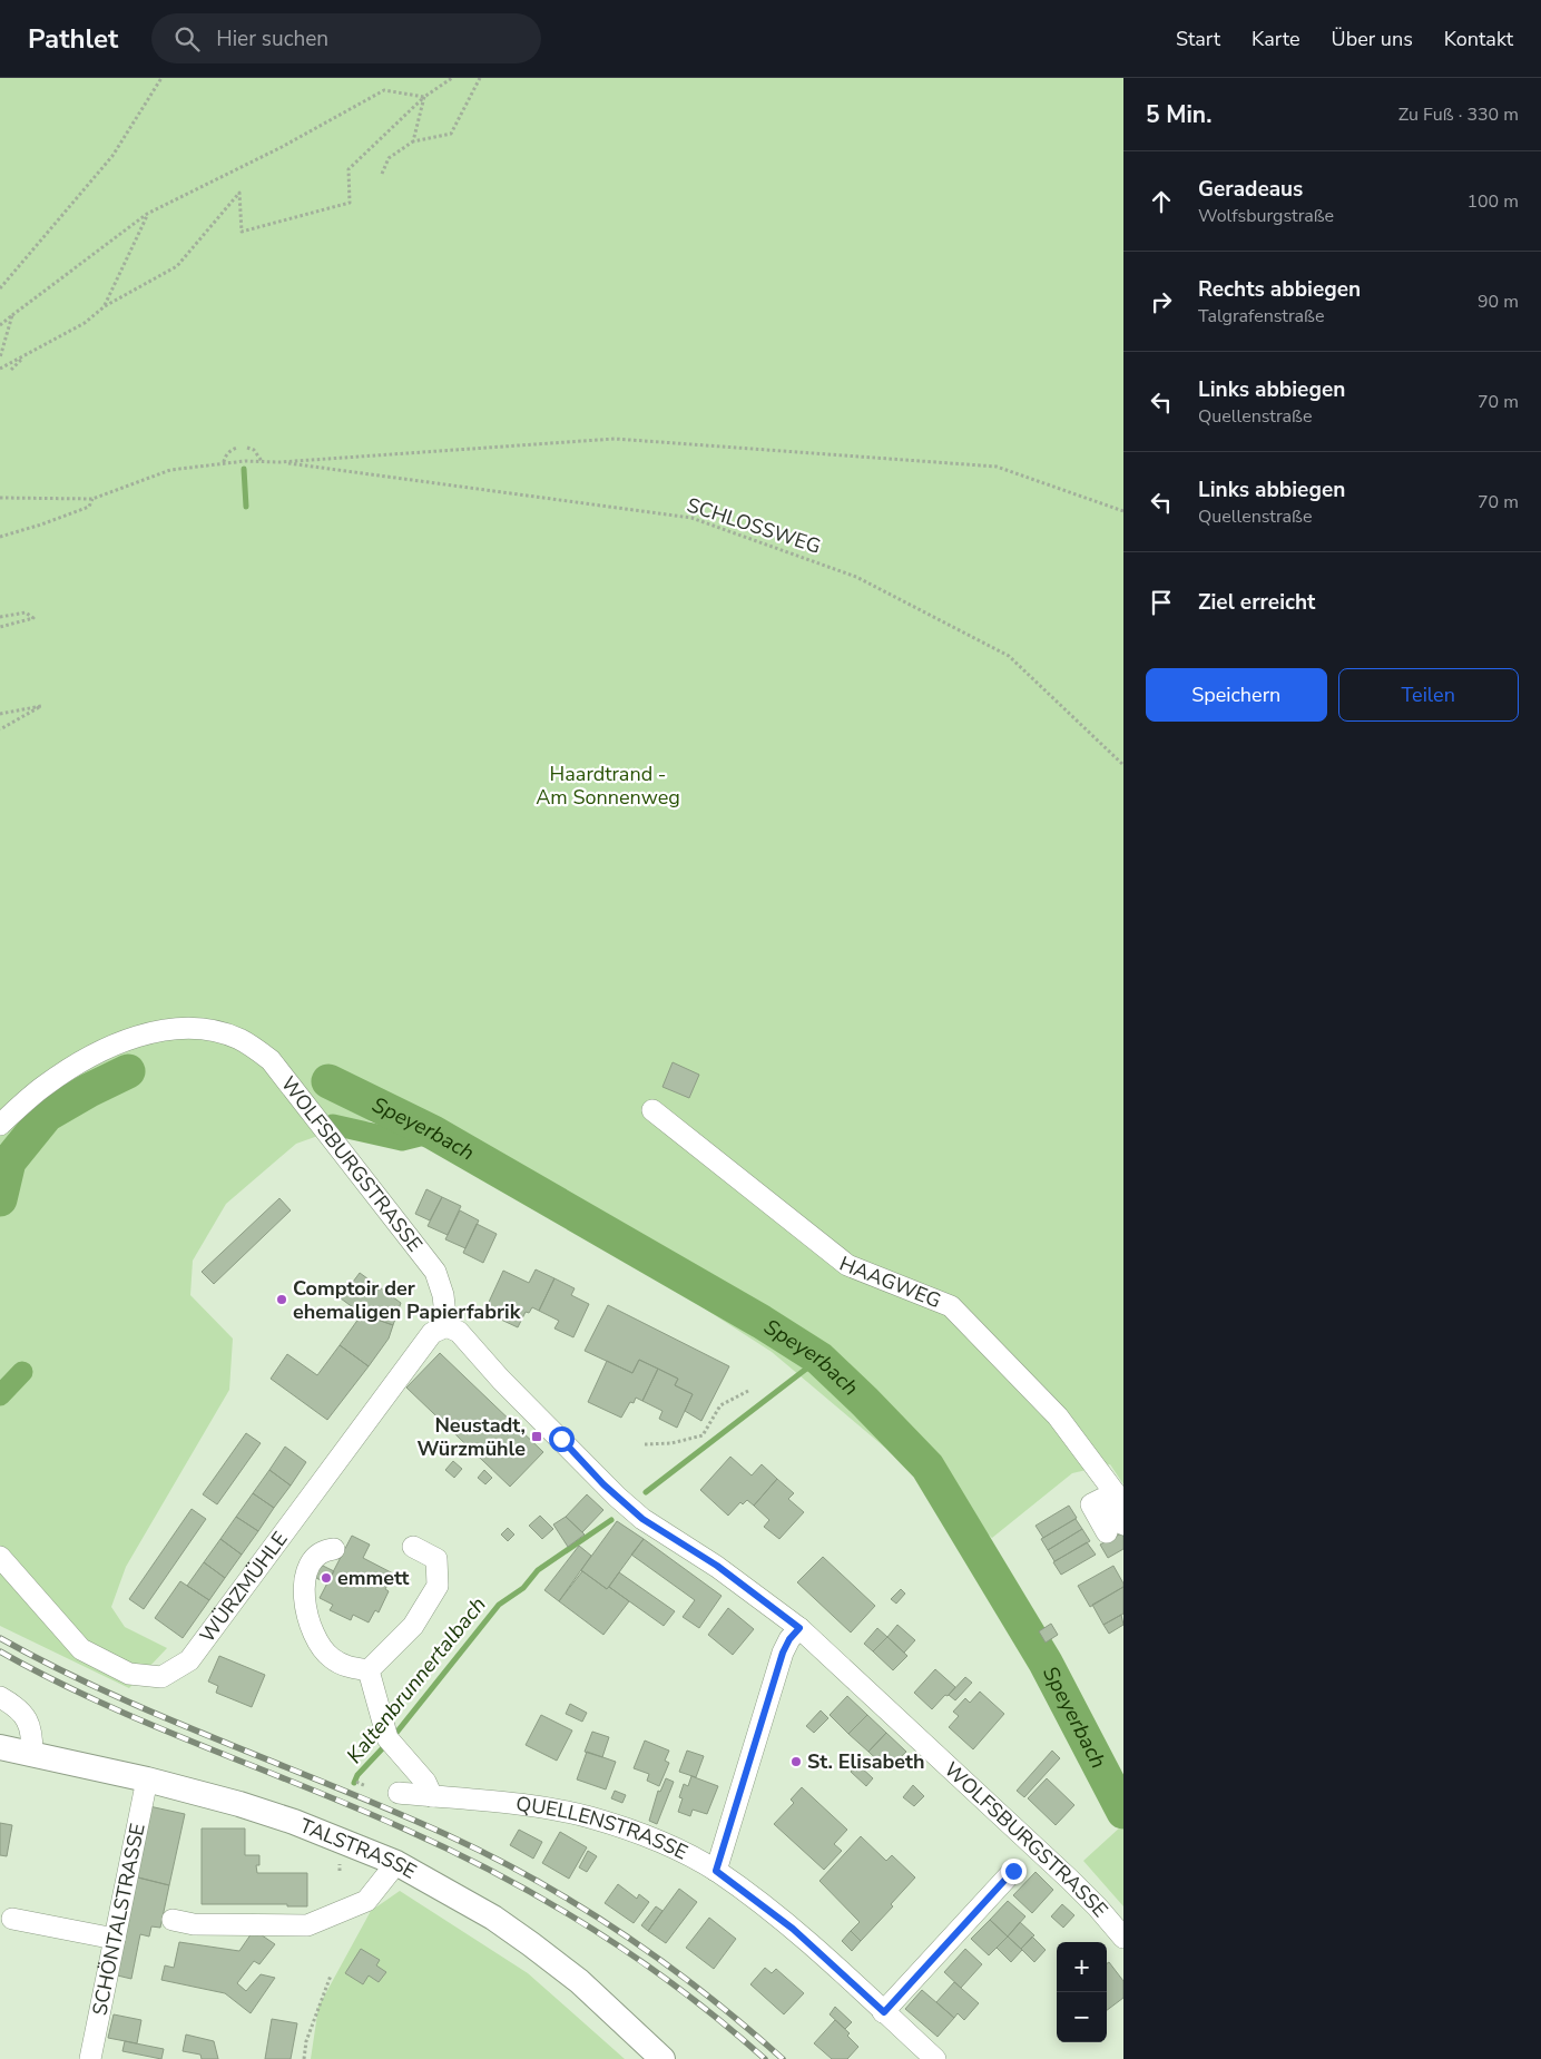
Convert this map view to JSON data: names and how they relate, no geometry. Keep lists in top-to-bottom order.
{
  "streets": {
    "main road": ["TALSTRASSE"],
    "street": [
      "WOLFSBURGSTRASSE",
      "HAAGWEG",
      "WÜRZMÜHLE",
      "QUELLENSTRASSE",
      "SCHÖNTALSTRASSE"
    ],
    "path": ["SCHLOSSWEG"]
  },
  "crossings": [
    ["WOLFSBURGSTRASSE", "WÜRZMÜHLE"],
    ["TALSTRASSE", "SCHÖNTALSTRASSE"]
  ],
  "water": ["Speyerbach", "Kaltenbrunnertalbach"],
  "parks": ["Haardtrand - Am Sonnenweg"],
  "places": {
    "other": ["Comptoir der ehemaligen Papierfabrik", "emmett", "St. Elisabeth"],
    "transit": ["Neustadt, Würzmühle"]
  },
  "page": {
    "header": "Pathlet",
    "search": "Hier suchen",
    "nav": [
      "Start",
      "Karte",
      "Über uns",
      "Kontakt"
    ],
    "heading": ["5 Min.", "Zu Fuß · 330 m"],
    "list": [
      ["Geradeaus", "Wolfsburgstraße", "100 m"],
      ["Rechts abbiegen", "Talgrafenstraße", "90 m"],
      ["Links abbiegen", "Quellenstraße", "70 m"],
      ["Links abbiegen", "Quellenstraße", "70 m"],
      "Ziel erreicht"
    ],
    "buttons": ["Speichern", "Teilen"],
    "map_buttons": ["+", "−"]
  }
}
